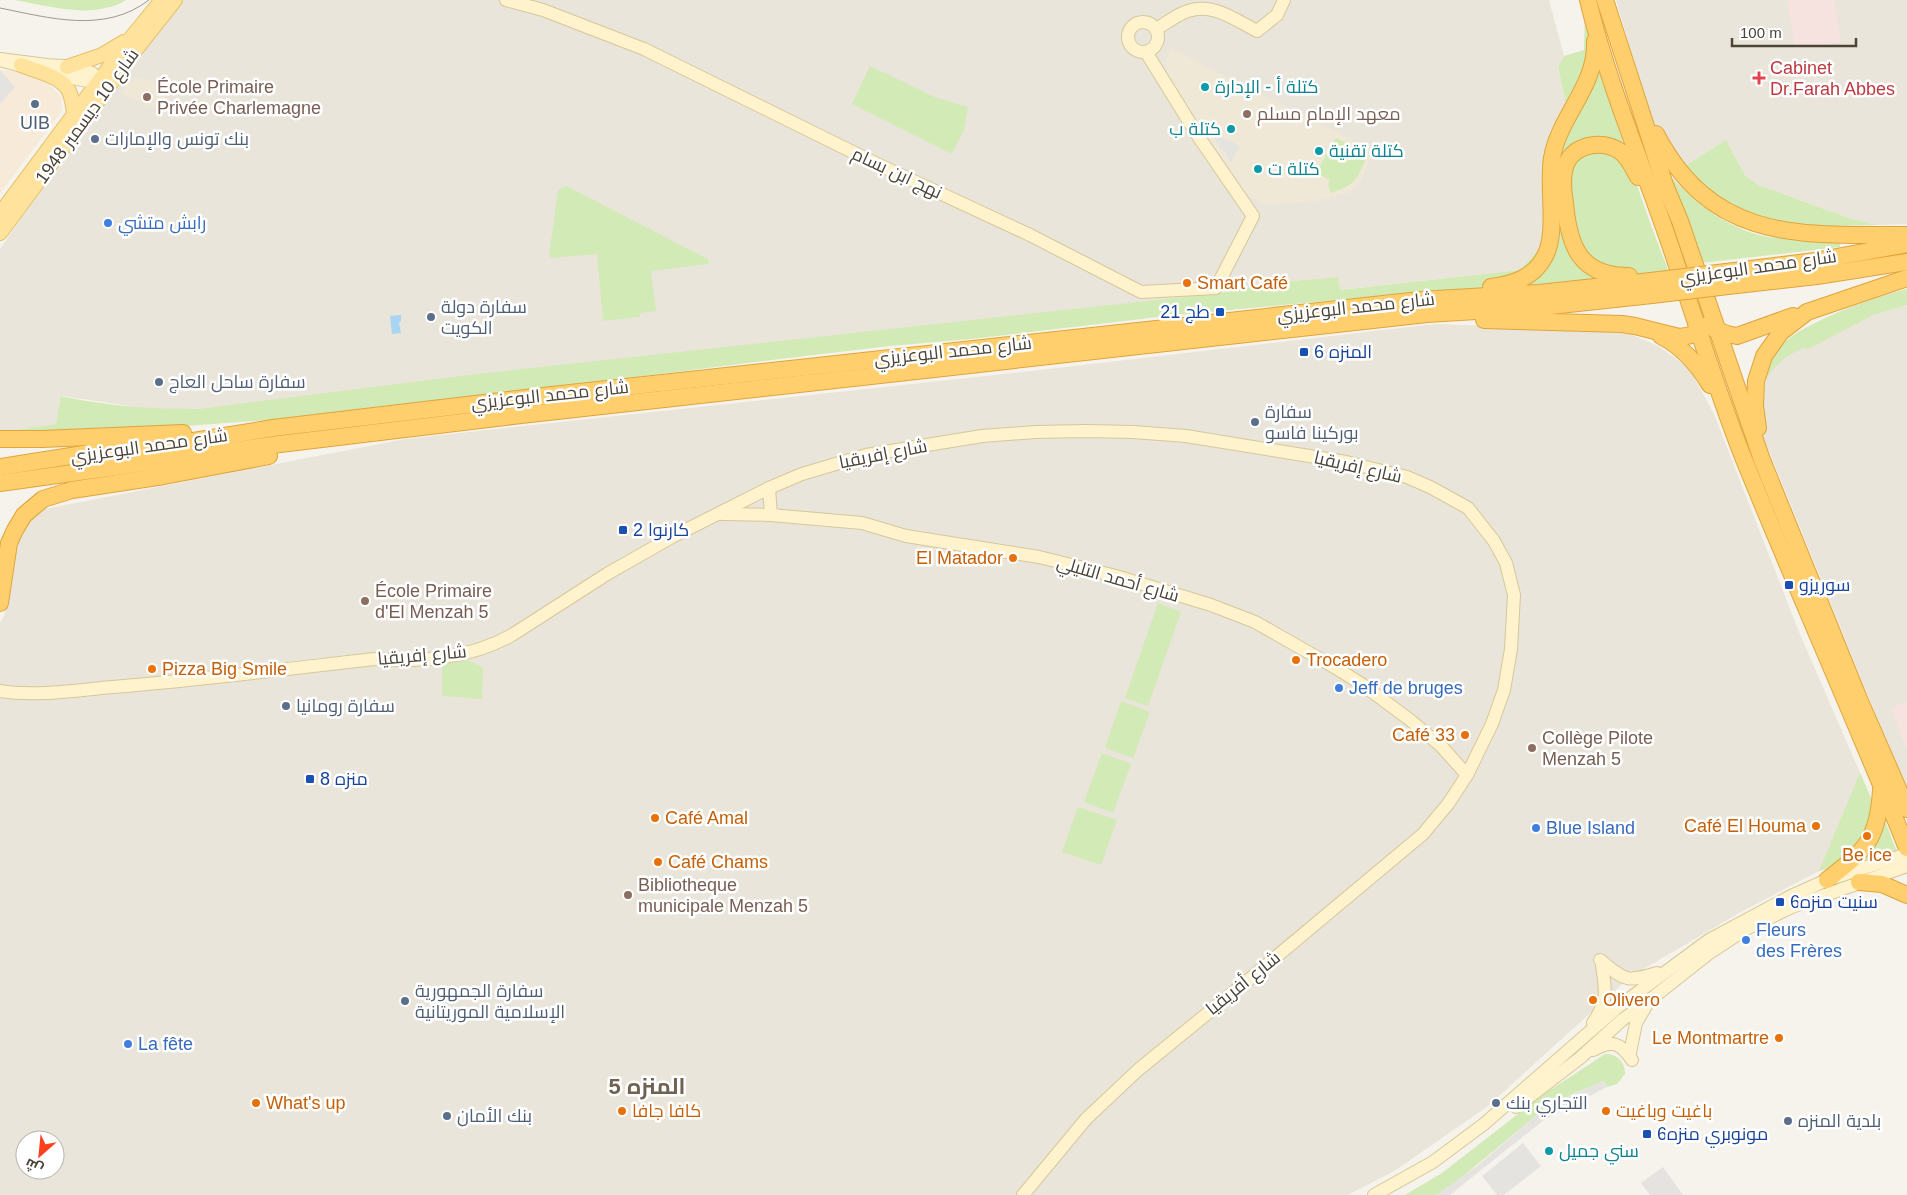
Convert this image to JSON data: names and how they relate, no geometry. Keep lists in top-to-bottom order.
{
  "streets": {
    "highway": ["شارع محمد البوعزيزي"],
    "main road": ["شارع 10 ديسمبر 1948"],
    "street": [
      "نهج ابن بسام",
      "شارع إفريقيا",
      "شارع أحمد التليلي",
      "شارع أفريقيا"
    ]
  },
  "crossings": [
    ["شارع إفريقيا", "شارع أحمد التليلي"],
    ["شارع إفريقيا", "شارع أفريقيا"],
    ["شارع أحمد التليلي", "شارع أفريقيا"]
  ],
  "districts": ["المنزه 5"],
  "places": {
    "health": ["Cabinet Dr.Farah Abbes"],
    "other": [
      "كتلة أ - الإدارة",
      "École Primaire Privée Charlemagne",
      "UIB",
      "معهد الإمام مسلم",
      "كتلة ب",
      "بنك تونس والإمارات",
      "كتلة تقنية",
      "كتلة ت",
      "رابش متشي",
      "Smart Café",
      "سفارة دولة الكويت",
      "سفارة ساحل العاج",
      "سفارة بوركينا فاسو",
      "El Matador",
      "École Primaire d'El Menzah 5",
      "Trocadero",
      "Pizza Big Smile",
      "Jeff de bruges",
      "سفارة رومانيا",
      "Café 33",
      "Collège Pilote Menzah 5",
      "Café Amal",
      "Café El Houma",
      "Blue Island",
      "Be ice",
      "Café Chams",
      "Bibliotheque municipale Menzah 5",
      "Fleurs des Frères",
      "Olivero",
      "سفارة الجمهورية الإسلامية الموريتانية",
      "Le Montmartre",
      "La fête",
      "What's up",
      "التجاري بنك",
      "كافا جافا",
      "باغيت وباغيت",
      "بنك الأمان",
      "بلدية المنزه",
      "سني جميل"
    ],
    "transit": [
      "طج 21",
      "المنزه 6",
      "كارنوا 2",
      "سوريزو",
      "منزه 8",
      "سنيت منزه6",
      "مونوبري منزه6"
    ]
  },
  "scale_bar": "100 m",
  "north": "bottom left"
}
